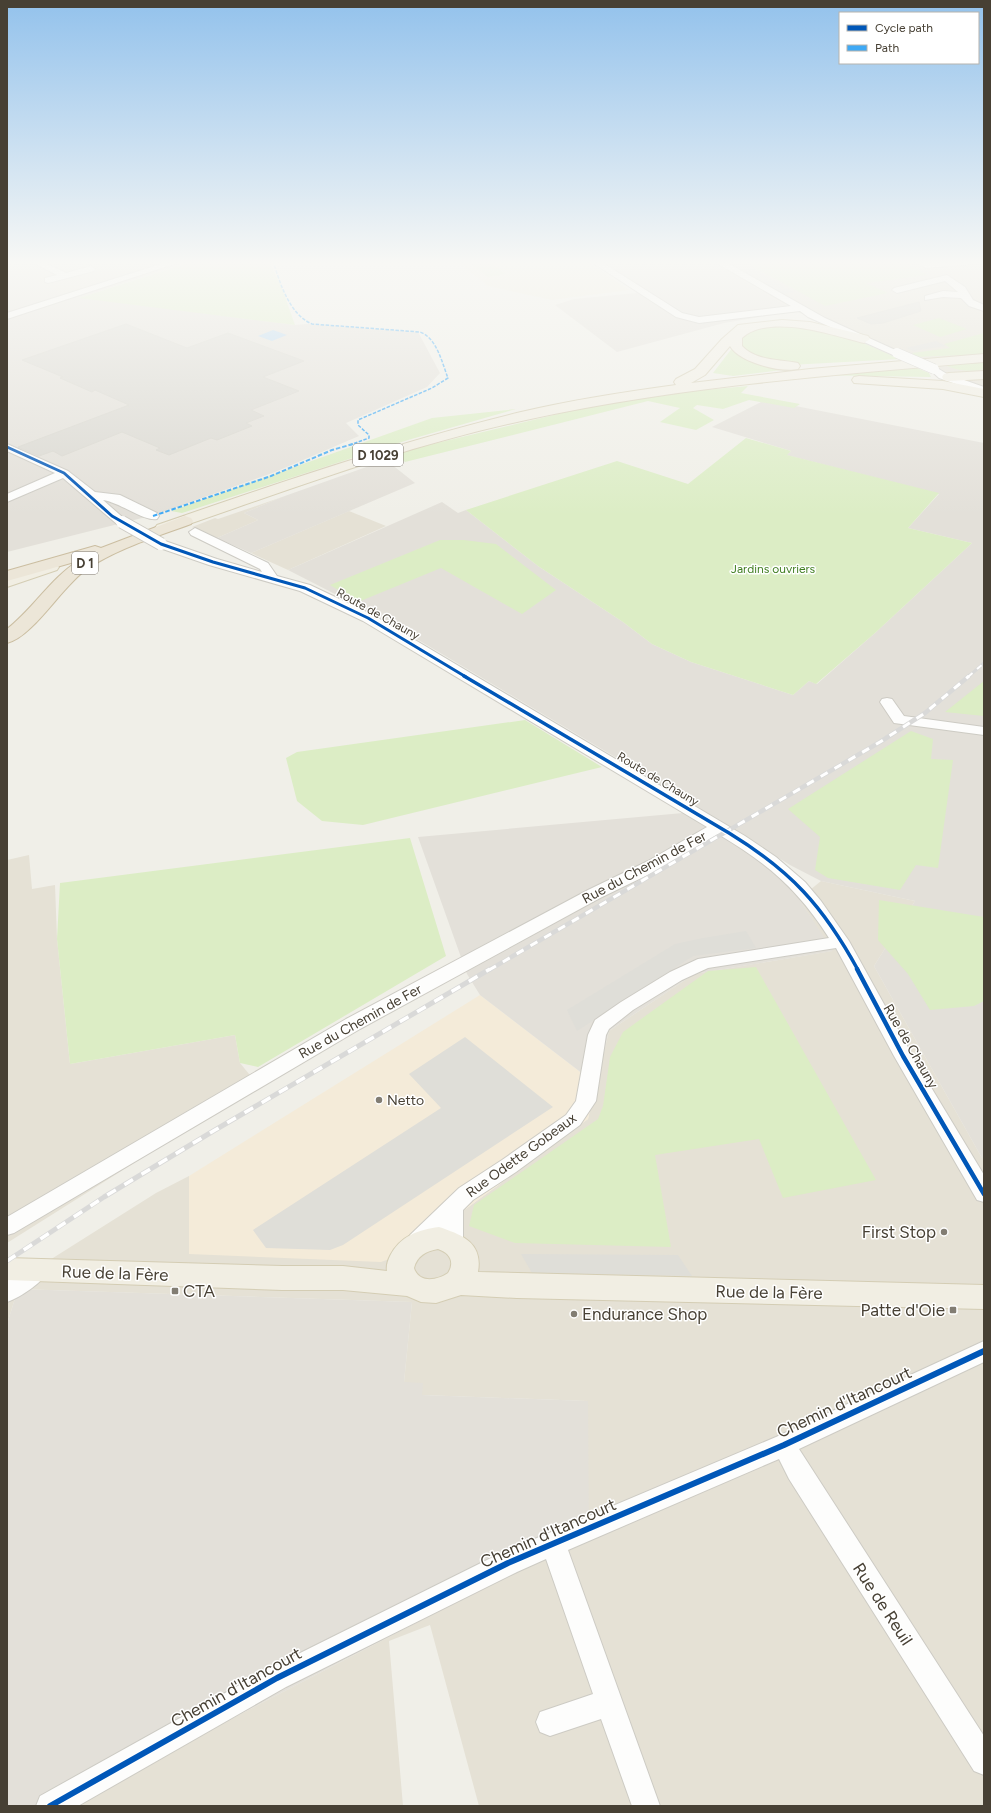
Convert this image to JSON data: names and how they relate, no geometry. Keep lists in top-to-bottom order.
{
  "streets": {
    "highway": ["D 1"],
    "main road": ["D 1029", "Rue de la Fère"],
    "street": [
      "Route de Chauny",
      "Rue du Chemin de Fer",
      "Rue de Chauny",
      "Rue Odette Gobeaux",
      "Chemin d'Itancourt",
      "Rue de Reuil"
    ]
  },
  "crossings": [
    ["D 1029", "D 1"],
    ["Route de Chauny", "Rue du Chemin de Fer"],
    ["Route de Chauny", "Rue de Chauny"],
    ["Rue du Chemin de Fer", "Rue de Chauny"],
    ["Rue de Chauny", "Rue Odette Gobeaux"],
    ["Rue Odette Gobeaux", "Rue de la Fère"],
    ["Chemin d'Itancourt", "Rue de Reuil"]
  ],
  "parks": ["Jardins ouvriers"],
  "places": {
    "other": ["Netto", "First Stop", "Endurance Shop"],
    "transit": ["CTA", "Patte d'Oie"]
  },
  "legend": ["Cycle path", "Path"]
}
